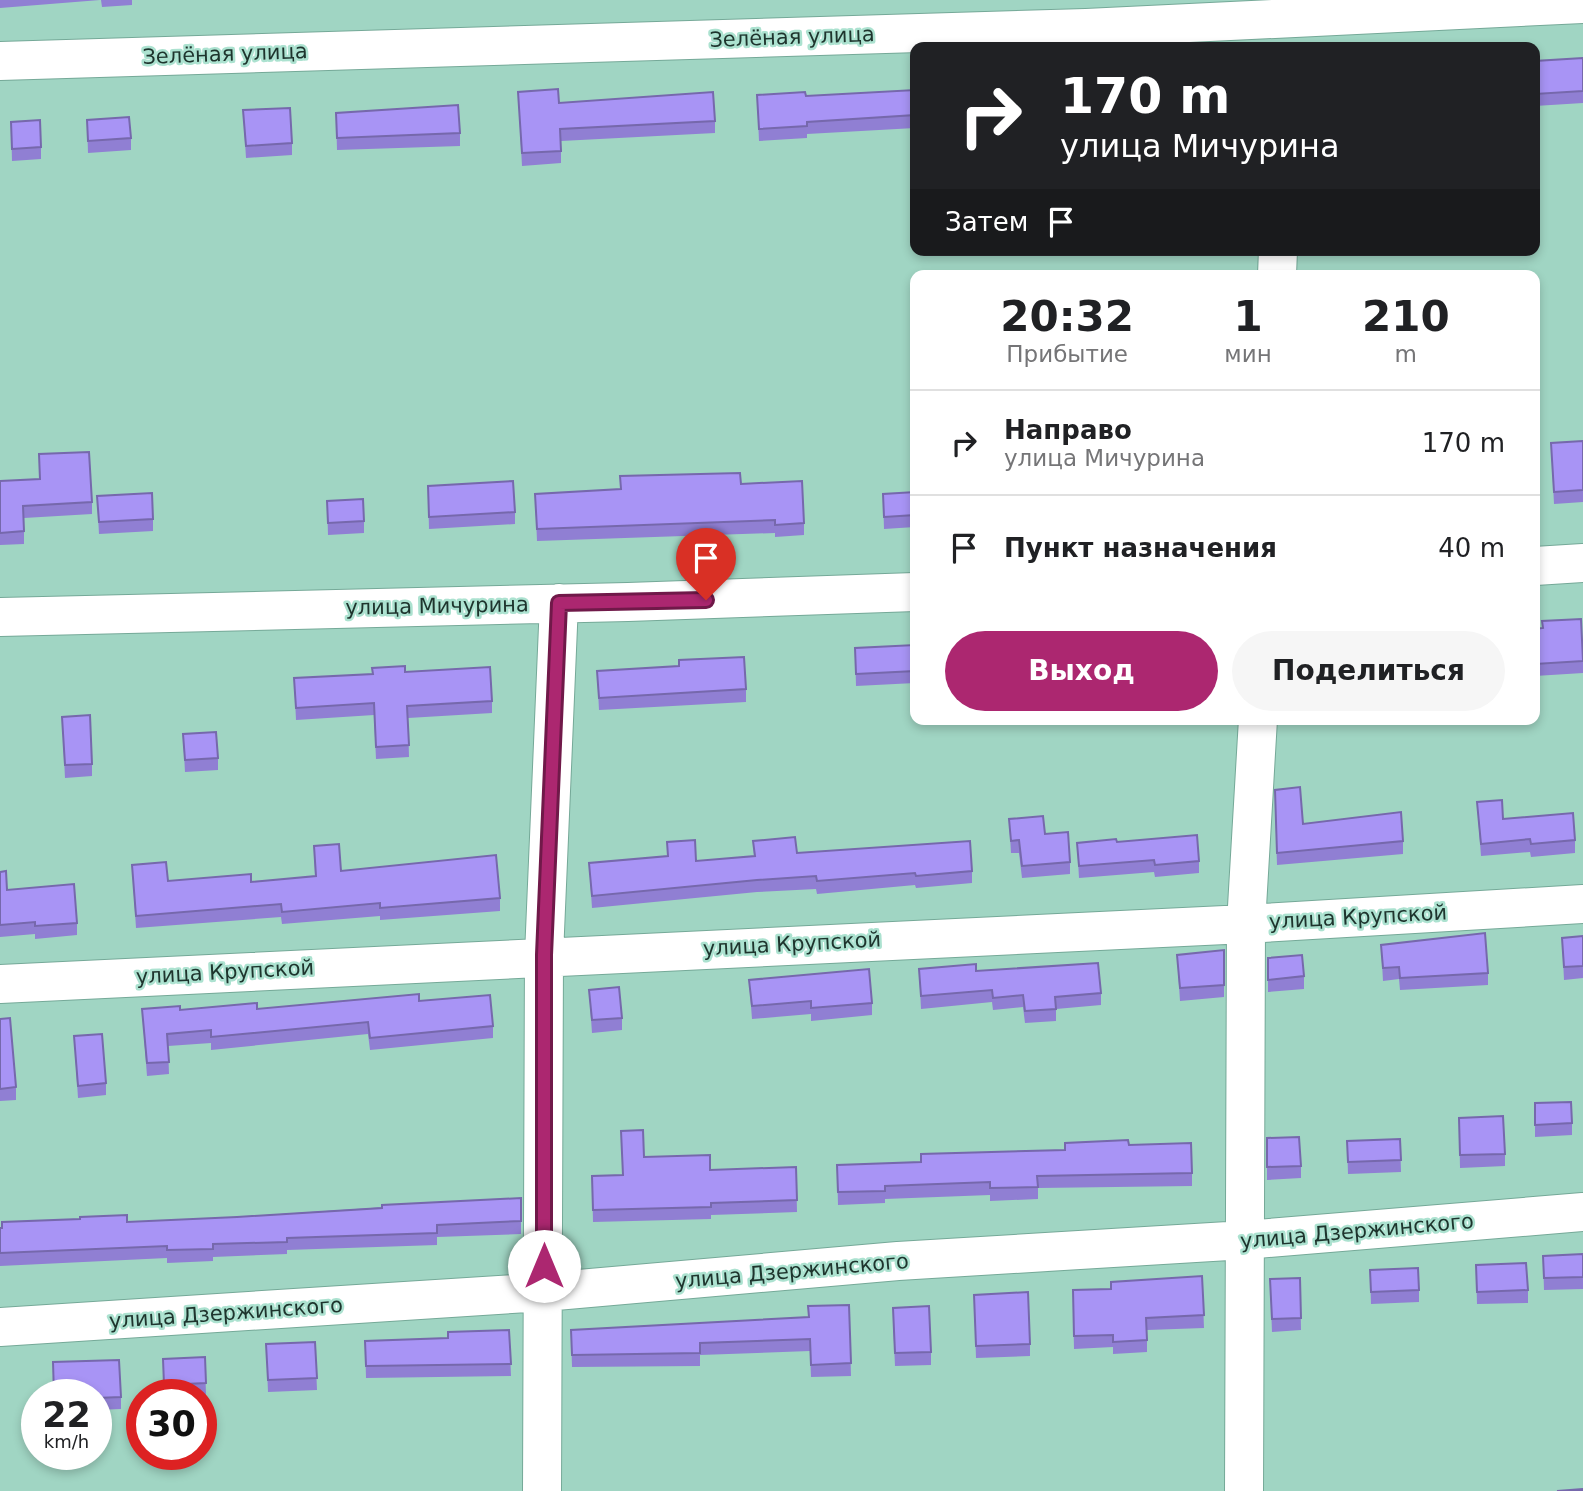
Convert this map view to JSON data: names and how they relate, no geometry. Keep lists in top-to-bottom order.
{
  "streets": {
    "street": [
      "Зелёная улица",
      "улица Мичурина",
      "улица Крупской",
      "улица Дзержинского"
    ]
  },
  "page": {
    "turn": ["170 m", "улица Мичурина"],
    "then": "Затем",
    "eta": [
      "20:32",
      "Прибытие",
      "1",
      "мин",
      "210",
      "m"
    ],
    "list": [
      {
        "name": "Направо",
        "note": "улица Мичурина",
        "value": "170 m"
      },
      {
        "name": "Пункт назначения",
        "value": "40 m"
      }
    ],
    "buttons": ["Выход", "Поделиться"],
    "speed": "22 km/h",
    "limit": "30"
  }
}
